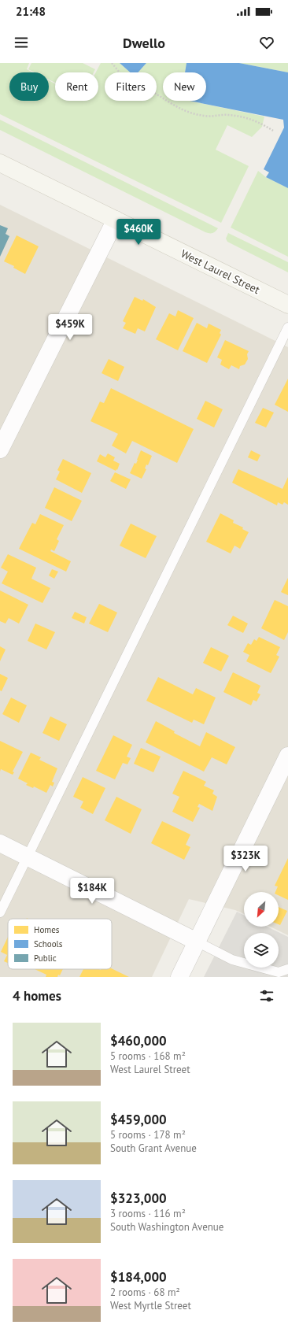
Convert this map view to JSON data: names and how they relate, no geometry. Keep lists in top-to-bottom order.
{
  "streets": {
    "main road": ["West Laurel Street"]
  },
  "legend": ["Homes", "Schools", "Public"],
  "north": "bottom left",
  "page": {
    "status": "21:48",
    "header": "Dwello",
    "chip": [
      "Buy",
      "Rent",
      "Filters",
      "New"
    ],
    "price": [
      "$460K",
      "$459K",
      "$323K",
      "$184K"
    ],
    "heading": "4 homes",
    "list": [
      {
        "name": "$460,000",
        "note": "5 rooms · 168 m² · West Laurel Street"
      },
      {
        "name": "$459,000",
        "note": "5 rooms · 178 m² · South Grant Avenue"
      },
      {
        "name": "$323,000",
        "note": "3 rooms · 116 m² · South Washington Avenue"
      },
      {
        "name": "$184,000",
        "note": "2 rooms · 68 m² · West Myrtle Street"
      }
    ]
  }
}
